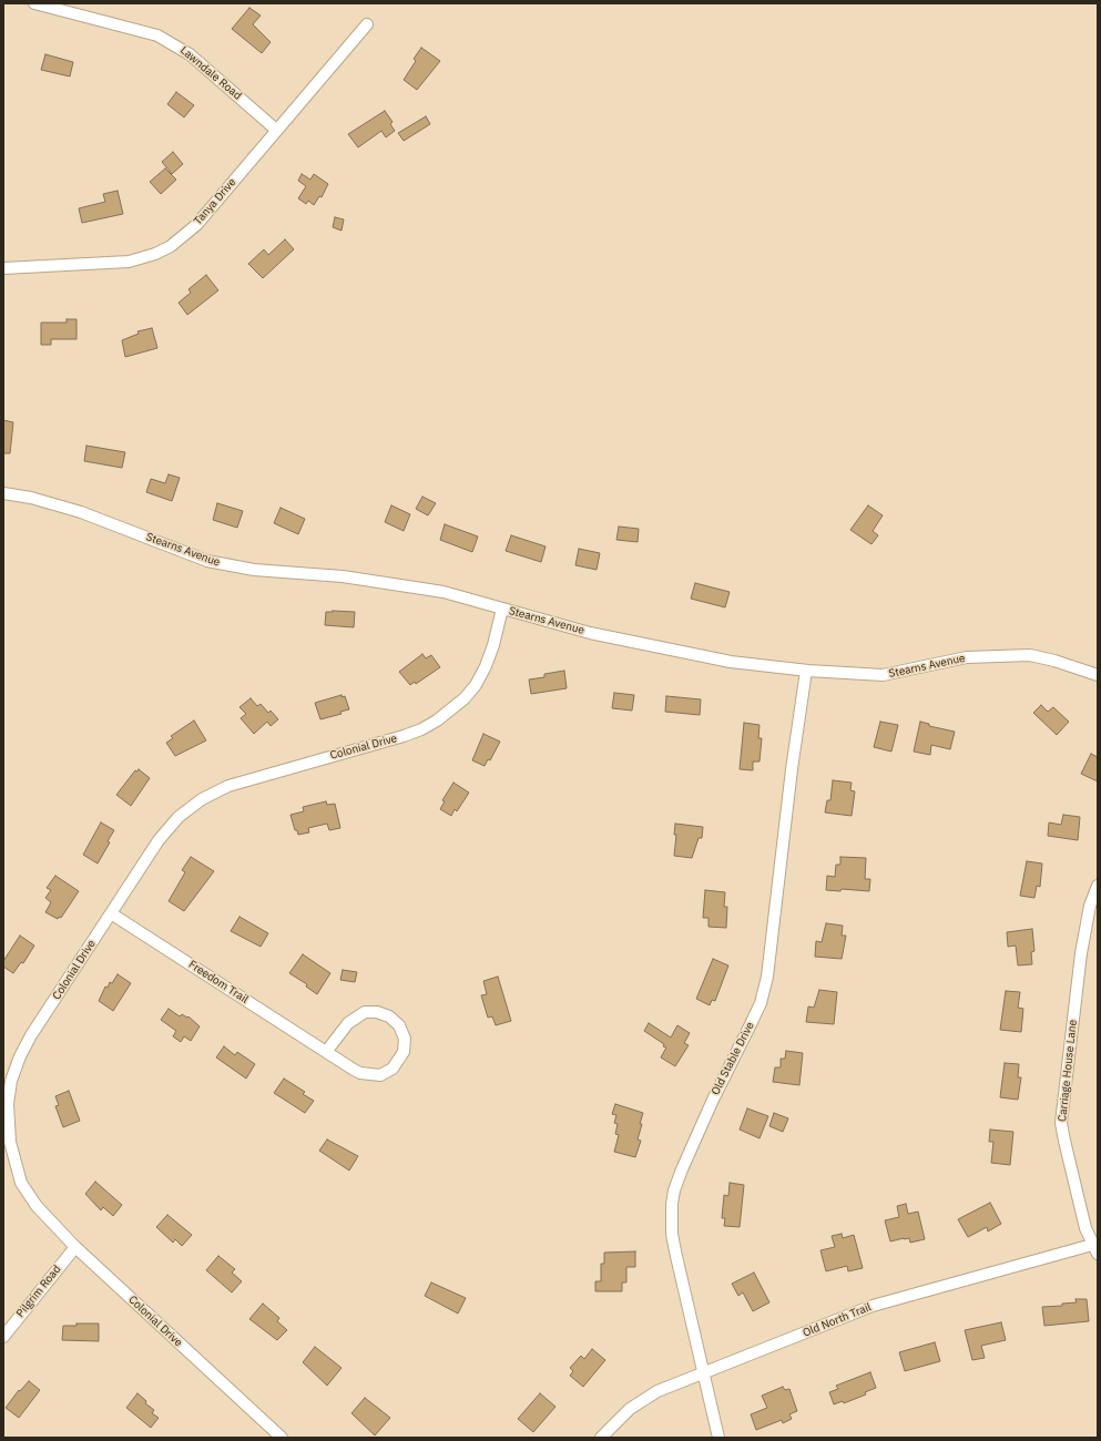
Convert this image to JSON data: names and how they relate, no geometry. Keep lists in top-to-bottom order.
{
  "streets": {
    "street": [
      "Lawndale Road",
      "Tanya Drive",
      "Stearns Avenue",
      "Colonial Drive",
      "Freedom Trail",
      "Old Stable Drive",
      "Carriage House Lane",
      "Pilgrim Road",
      "Old North Trail"
    ]
  },
  "crossings": [
    ["Lawndale Road", "Tanya Drive"],
    ["Stearns Avenue", "Colonial Drive"],
    ["Stearns Avenue", "Old Stable Drive"],
    ["Colonial Drive", "Freedom Trail"],
    ["Colonial Drive", "Pilgrim Road"],
    ["Old Stable Drive", "Old North Trail"],
    ["Carriage House Lane", "Old North Trail"]
  ]
}
